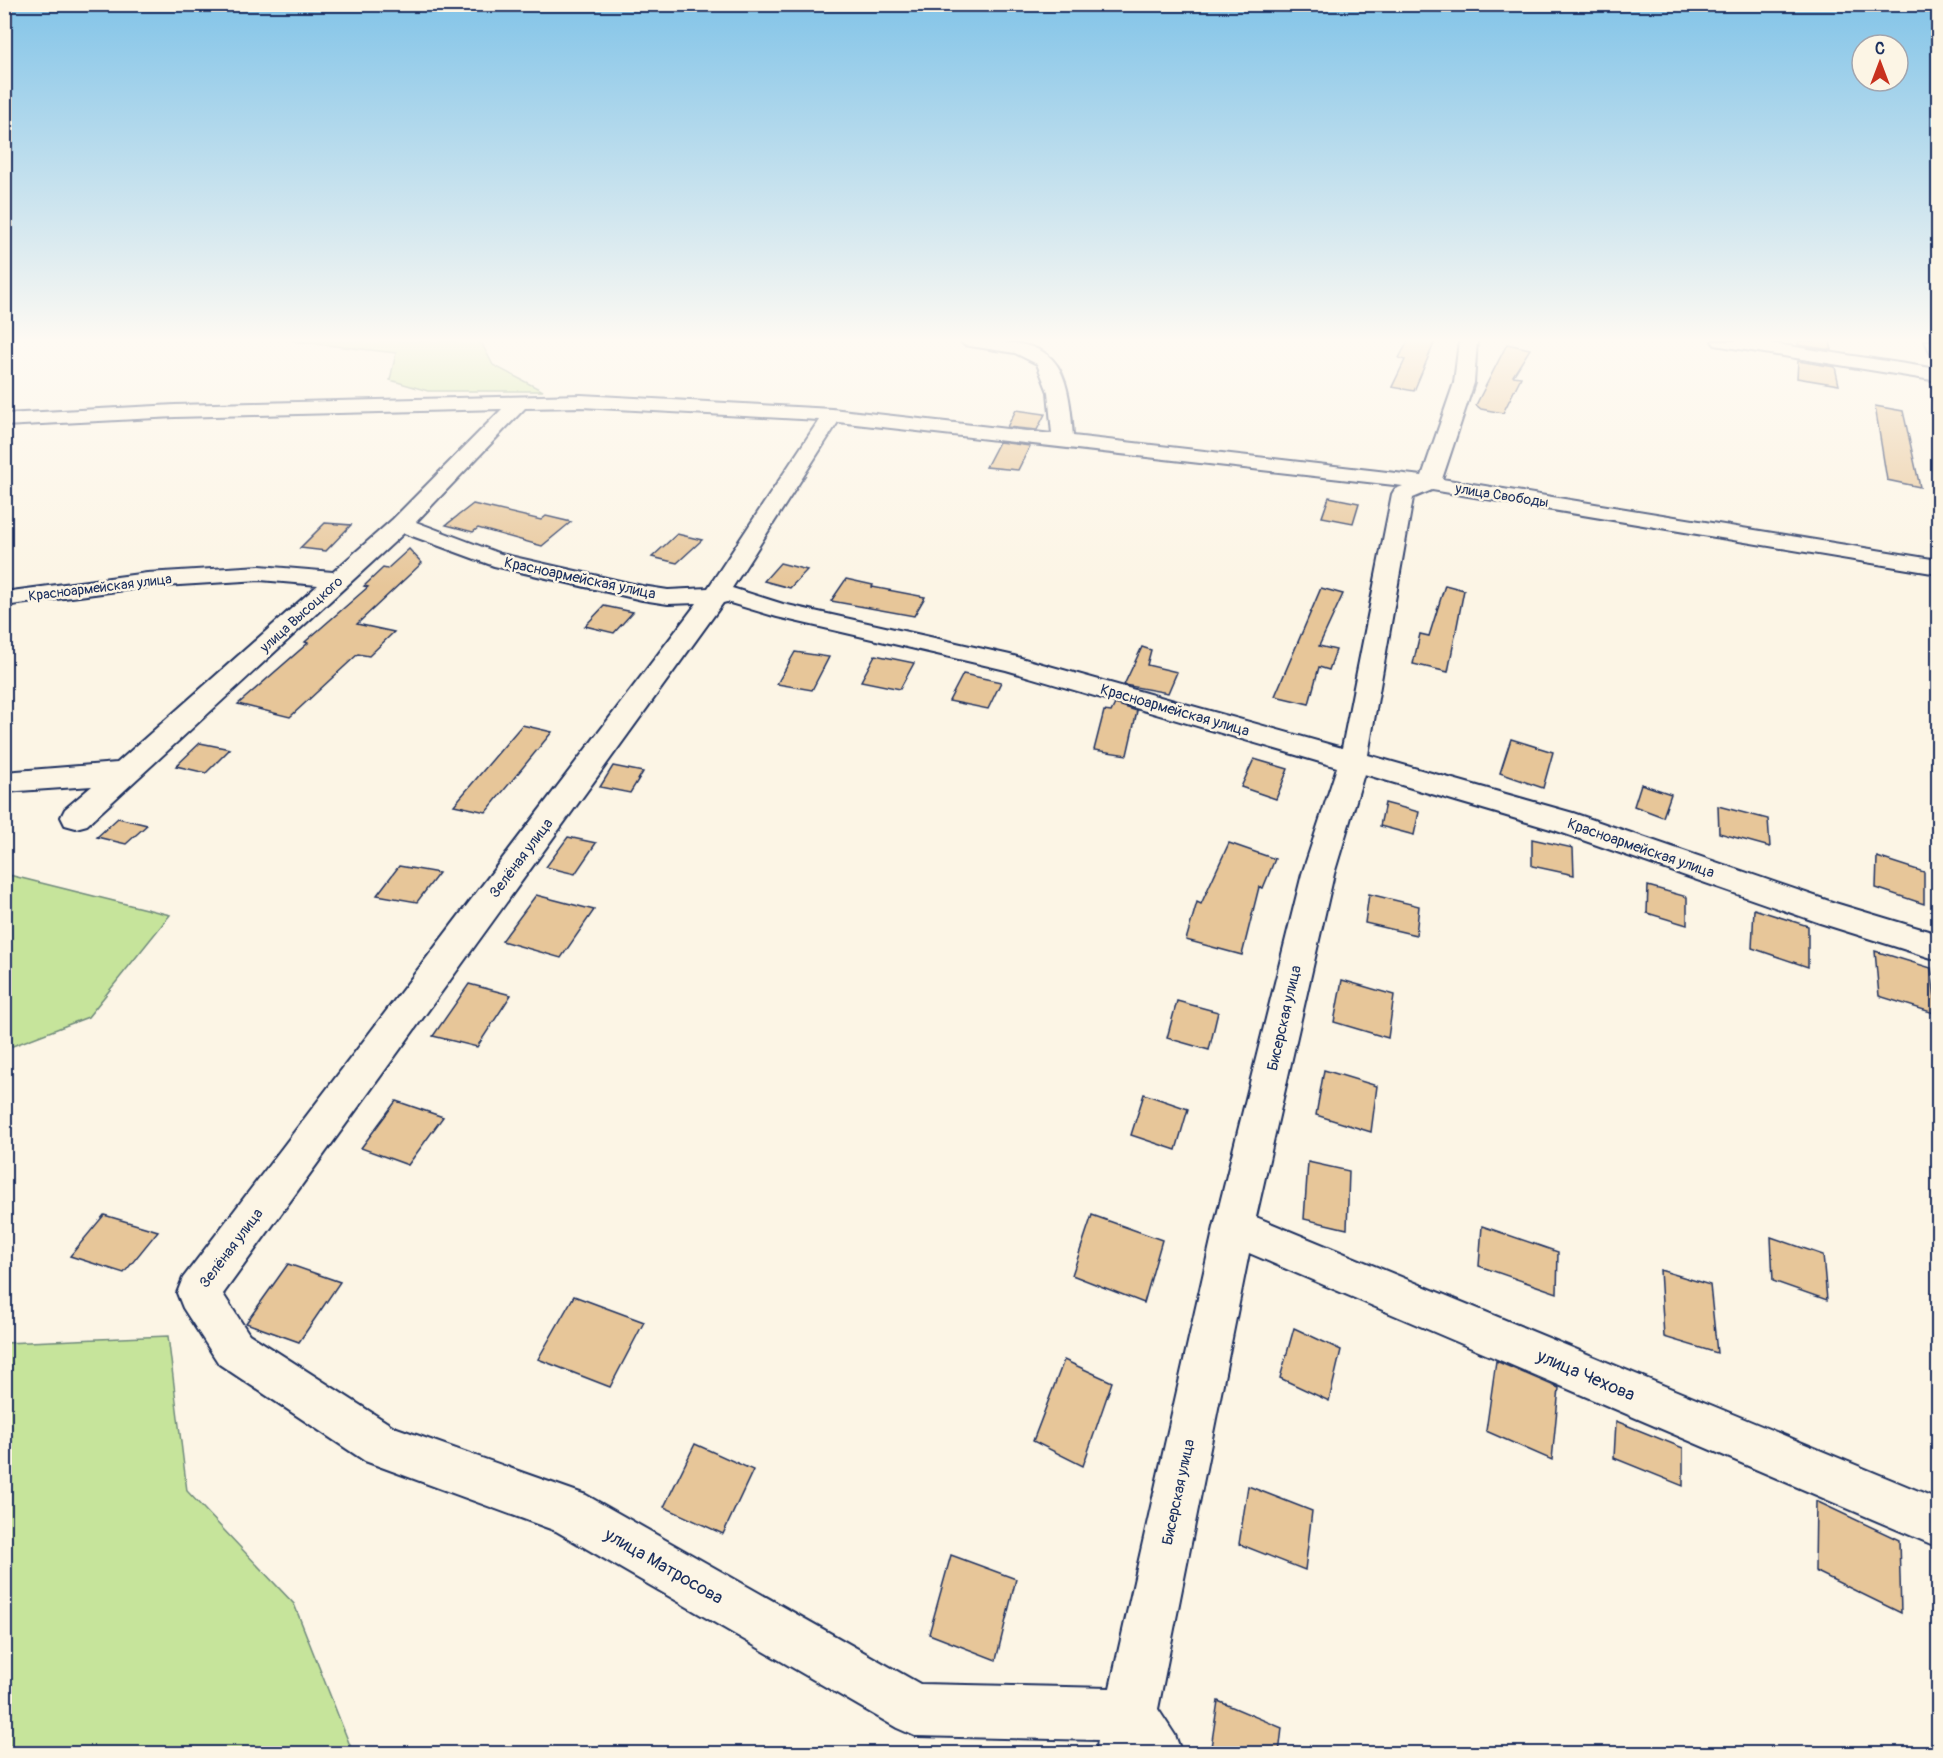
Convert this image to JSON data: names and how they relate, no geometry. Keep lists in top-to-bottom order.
{
  "streets": {
    "street": [
      "улица Свободы",
      "Красноармейская улица",
      "улица Высоцкого",
      "Зелёная улица",
      "Бисерская улица",
      "улица Чехова",
      "улица Матросова"
    ]
  },
  "crossings": [
    ["улица Свободы", "Бисерская улица"],
    ["Красноармейская улица", "улица Высоцкого"],
    ["Красноармейская улица", "Зелёная улица"],
    ["Красноармейская улица", "Бисерская улица"],
    ["Зелёная улица", "улица Матросова"],
    ["Бисерская улица", "улица Чехова"],
    ["Бисерская улица", "улица Матросова"]
  ],
  "north": "top"
}
